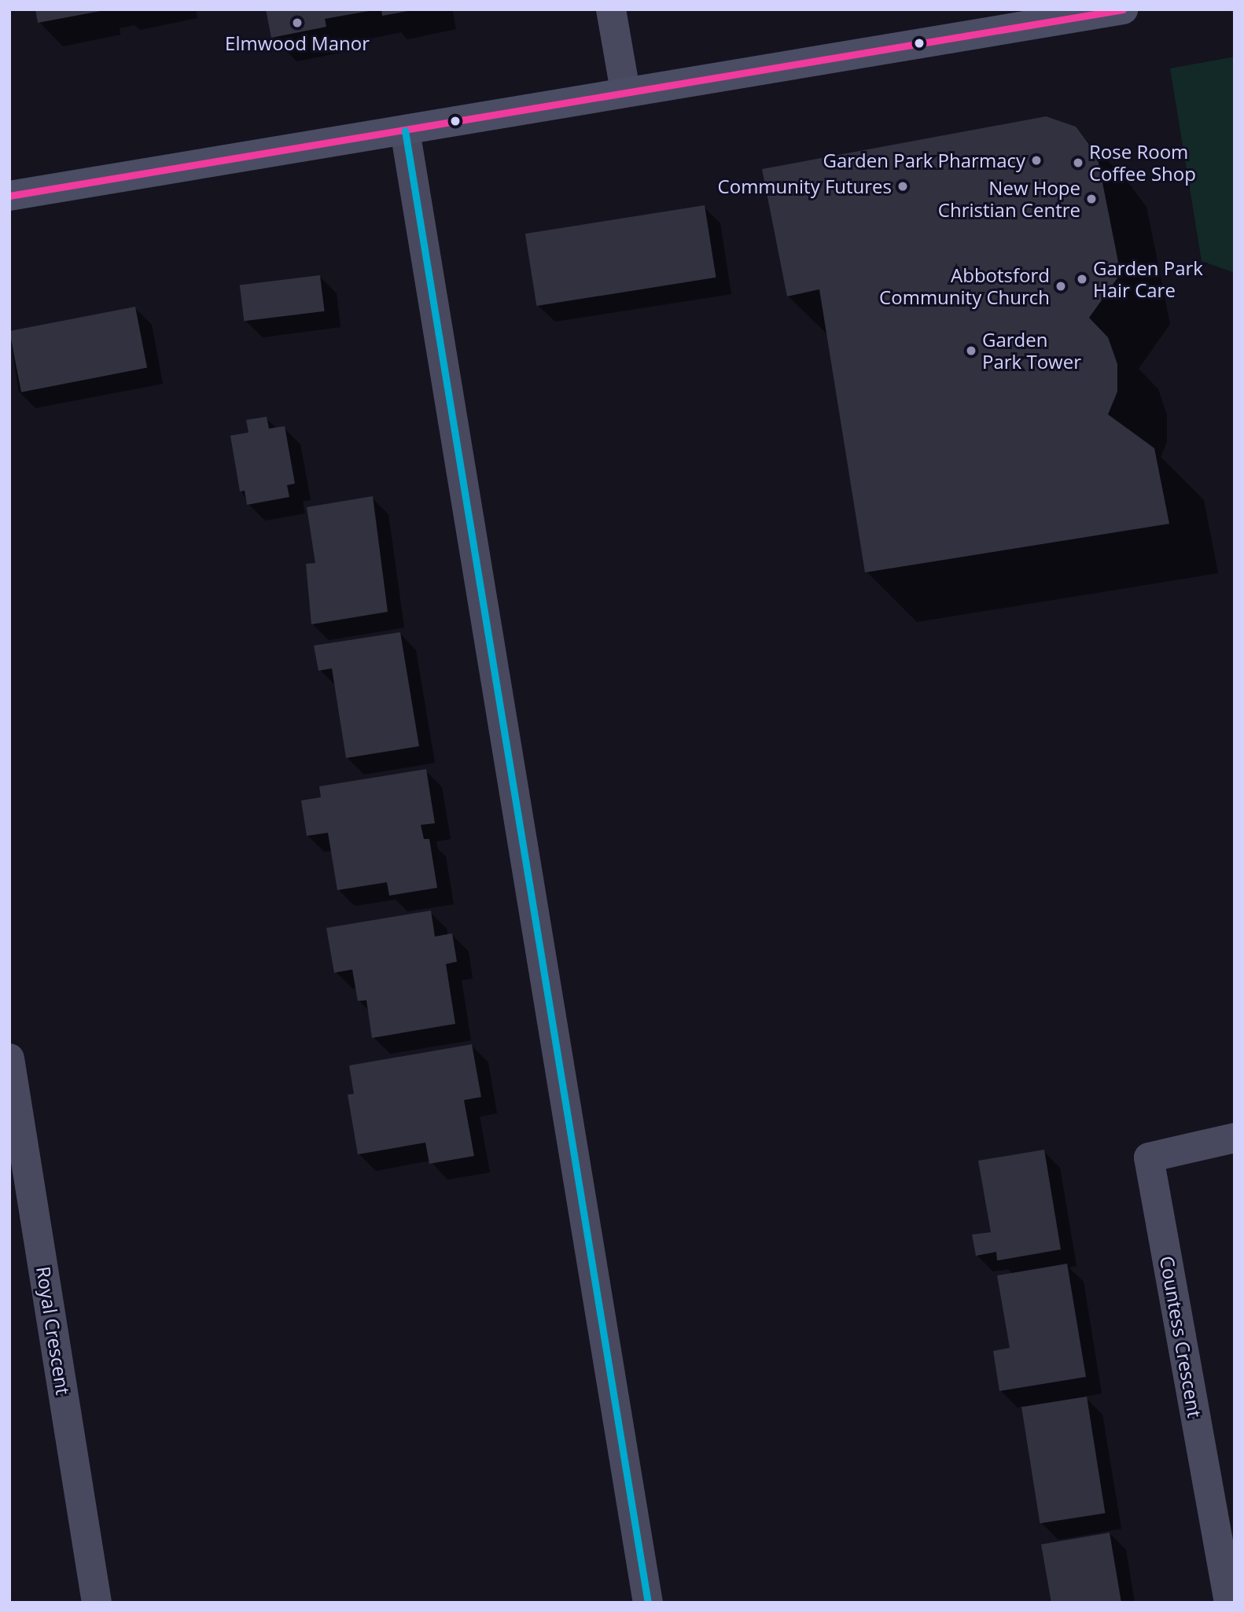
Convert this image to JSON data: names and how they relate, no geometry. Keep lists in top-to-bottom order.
{
  "streets": {
    "street": ["Royal Crescent", "Countess Crescent"]
  },
  "places": [
    "Elmwood Manor",
    "Garden Park Pharmacy",
    "Rose Room Coffee Shop",
    "Community Futures",
    "New Hope Christian Centre",
    "Garden Park Hair Care",
    "Abbotsford Community Church",
    "Garden Park Tower"
  ]
}
